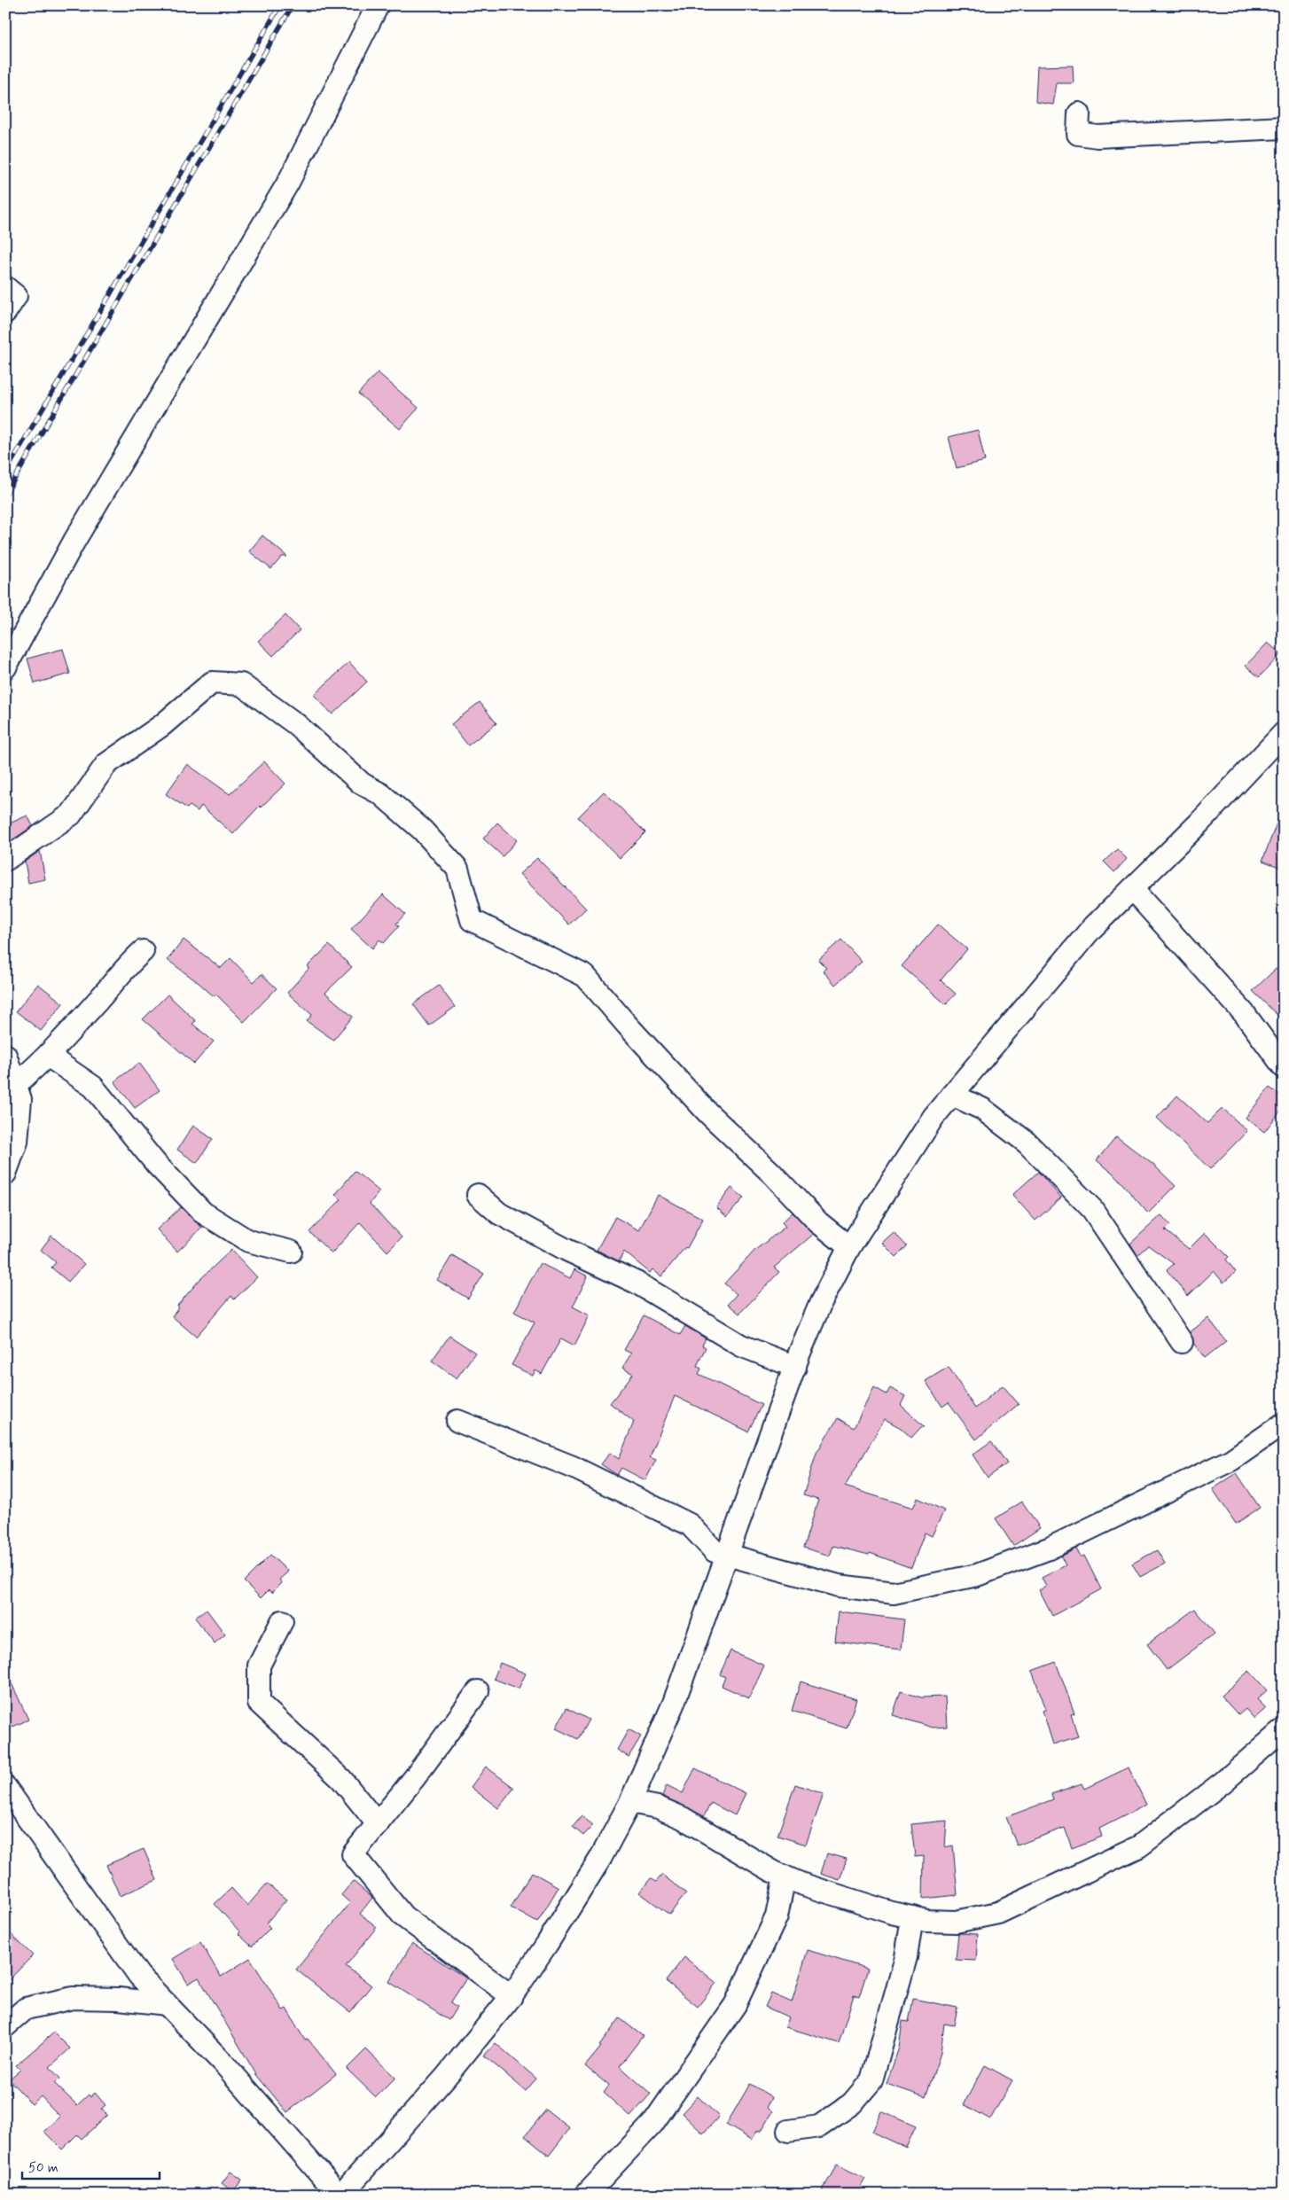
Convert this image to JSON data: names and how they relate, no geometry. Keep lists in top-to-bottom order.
{
  "scale_bar": "50 m"
}
